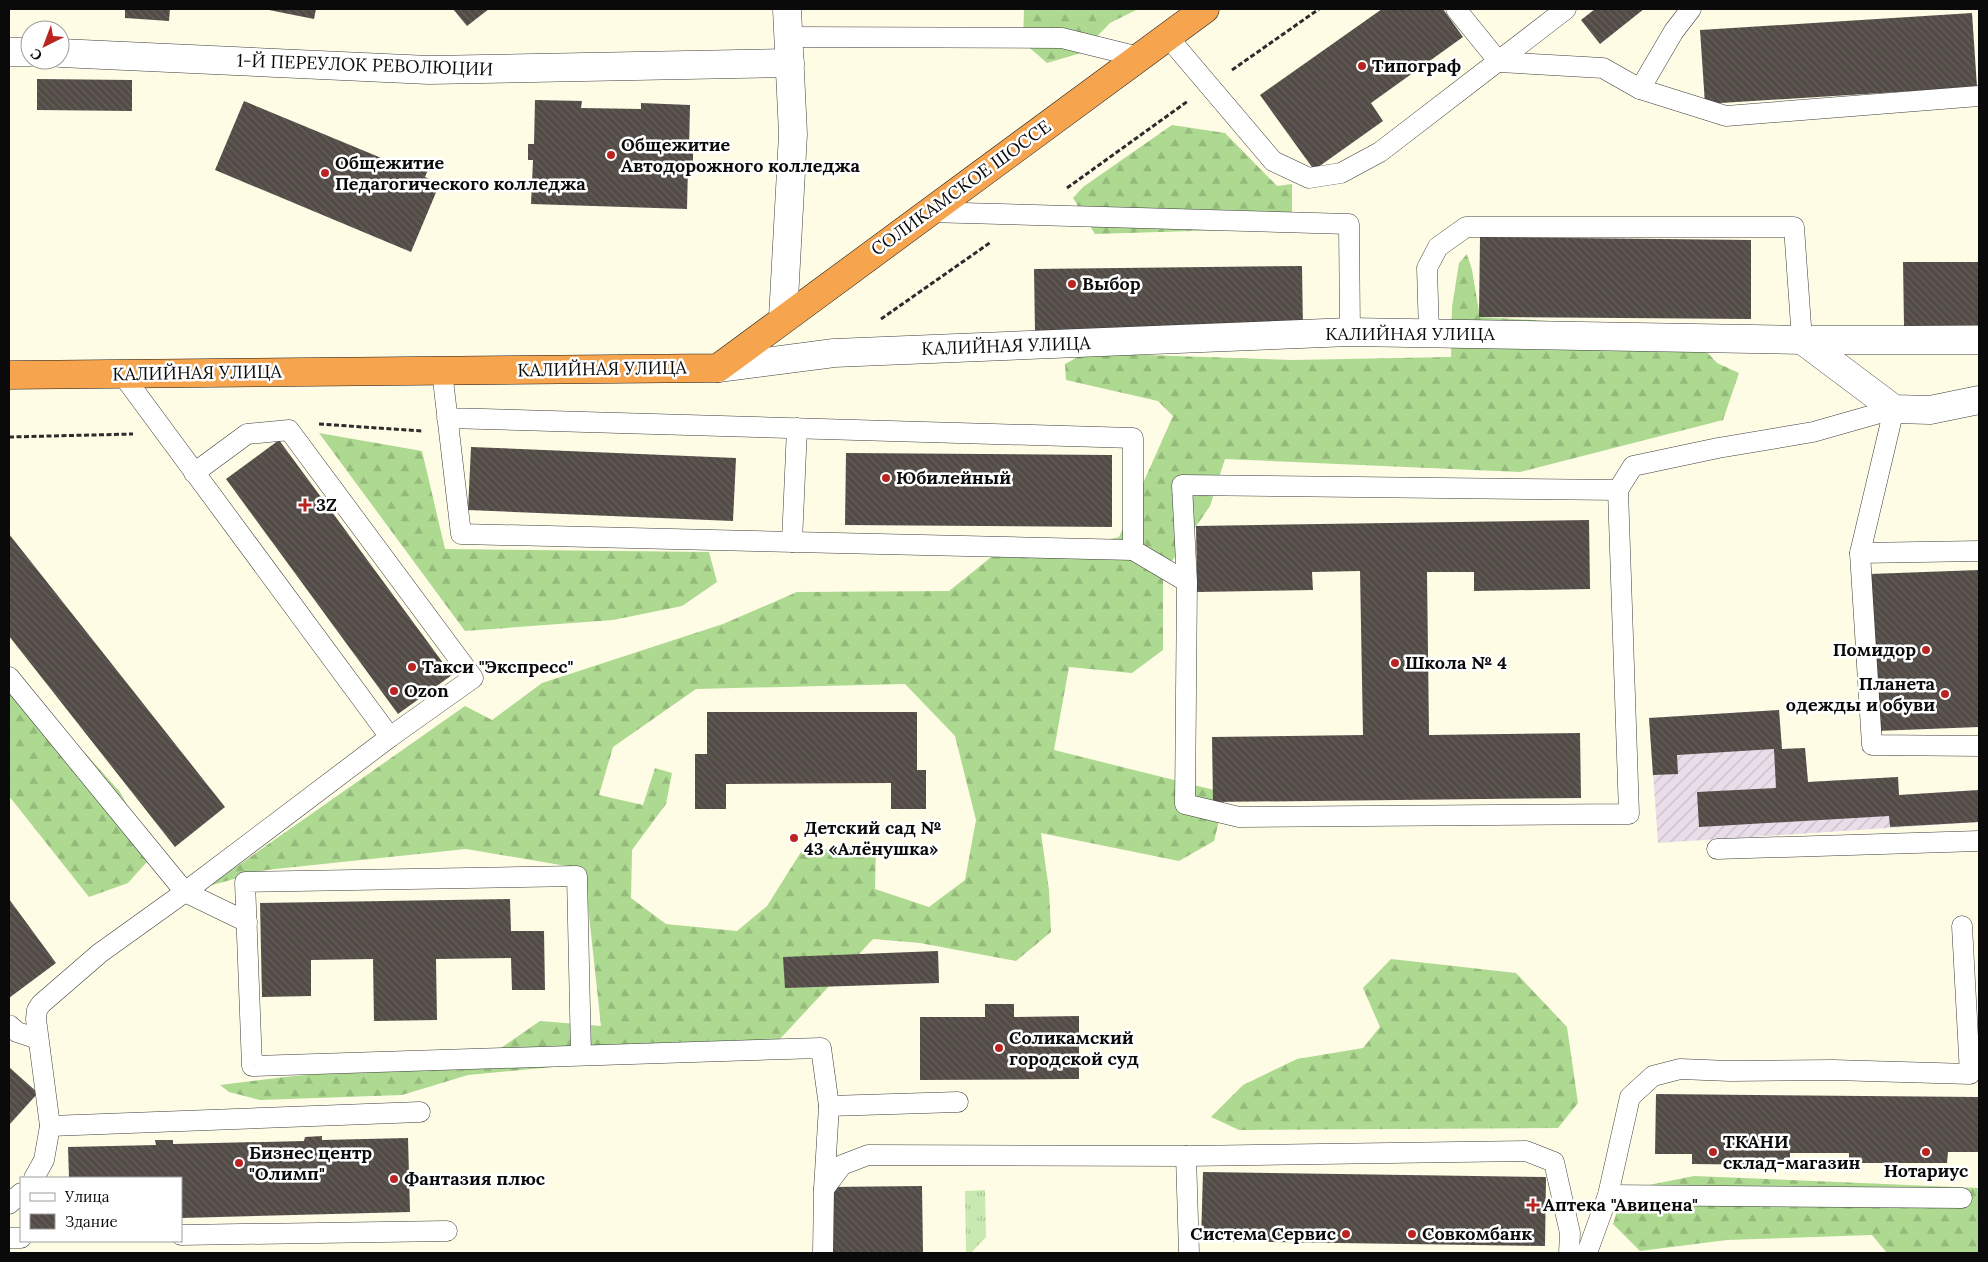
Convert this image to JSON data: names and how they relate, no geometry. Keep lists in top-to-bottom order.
{
  "streets": {
    "highway": ["СОЛИКАМСКОЕ ШОССЕ", "КАЛИЙНАЯ УЛИЦА"],
    "street": ["1-Й ПЕРЕУЛОК РЕВОЛЮЦИИ"]
  },
  "crossings": [
    ["СОЛИКАМСКОЕ ШОССЕ", "КАЛИЙНАЯ УЛИЦА"]
  ],
  "places": {
    "other": [
      "Типограф",
      "Общежитие Автодорожного колледжа",
      "Общежитие Педагогического колледжа",
      "Выбор",
      "Юбилейный",
      "Помидор",
      "Школа № 4",
      "Такси \"Экспресс\"",
      "Ozon",
      "Планета одежды и обуви",
      "Детский сад № 43 «Алёнушка»",
      "Соликамский городской суд",
      "ТКАНИ склад-магазин",
      "Нотариус",
      "Бизнес центр \"Олимп\"",
      "Фантазия плюс",
      "Система Сервис",
      "Совкомбанк"
    ],
    "health": ["3Z", "Аптека \"Авицена\""]
  },
  "legend": ["Улица", "Здание"],
  "north": "bottom left"
}
